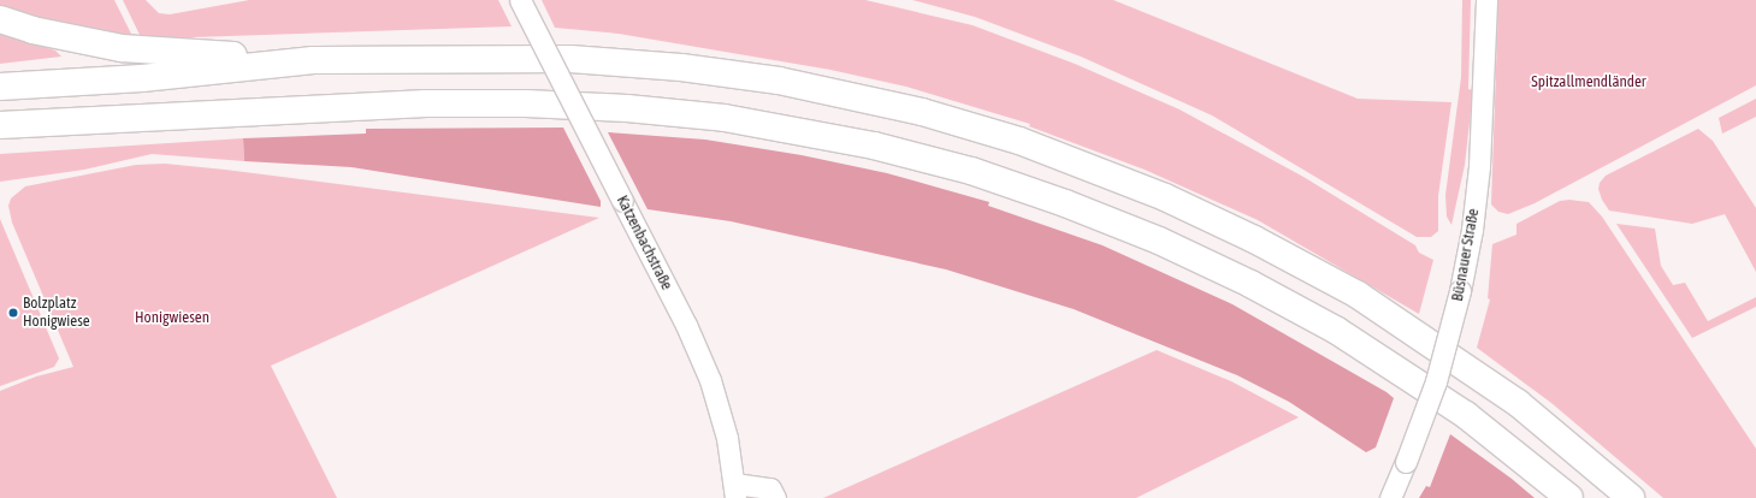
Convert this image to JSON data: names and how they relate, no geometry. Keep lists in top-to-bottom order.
{
  "streets": {
    "street": ["Katzenbachstraße", "Büsnauer Straße"]
  },
  "parks": ["Spitzallmendländer", "Honigwiesen"],
  "places": ["Bolzplatz Honigwiese"]
}
